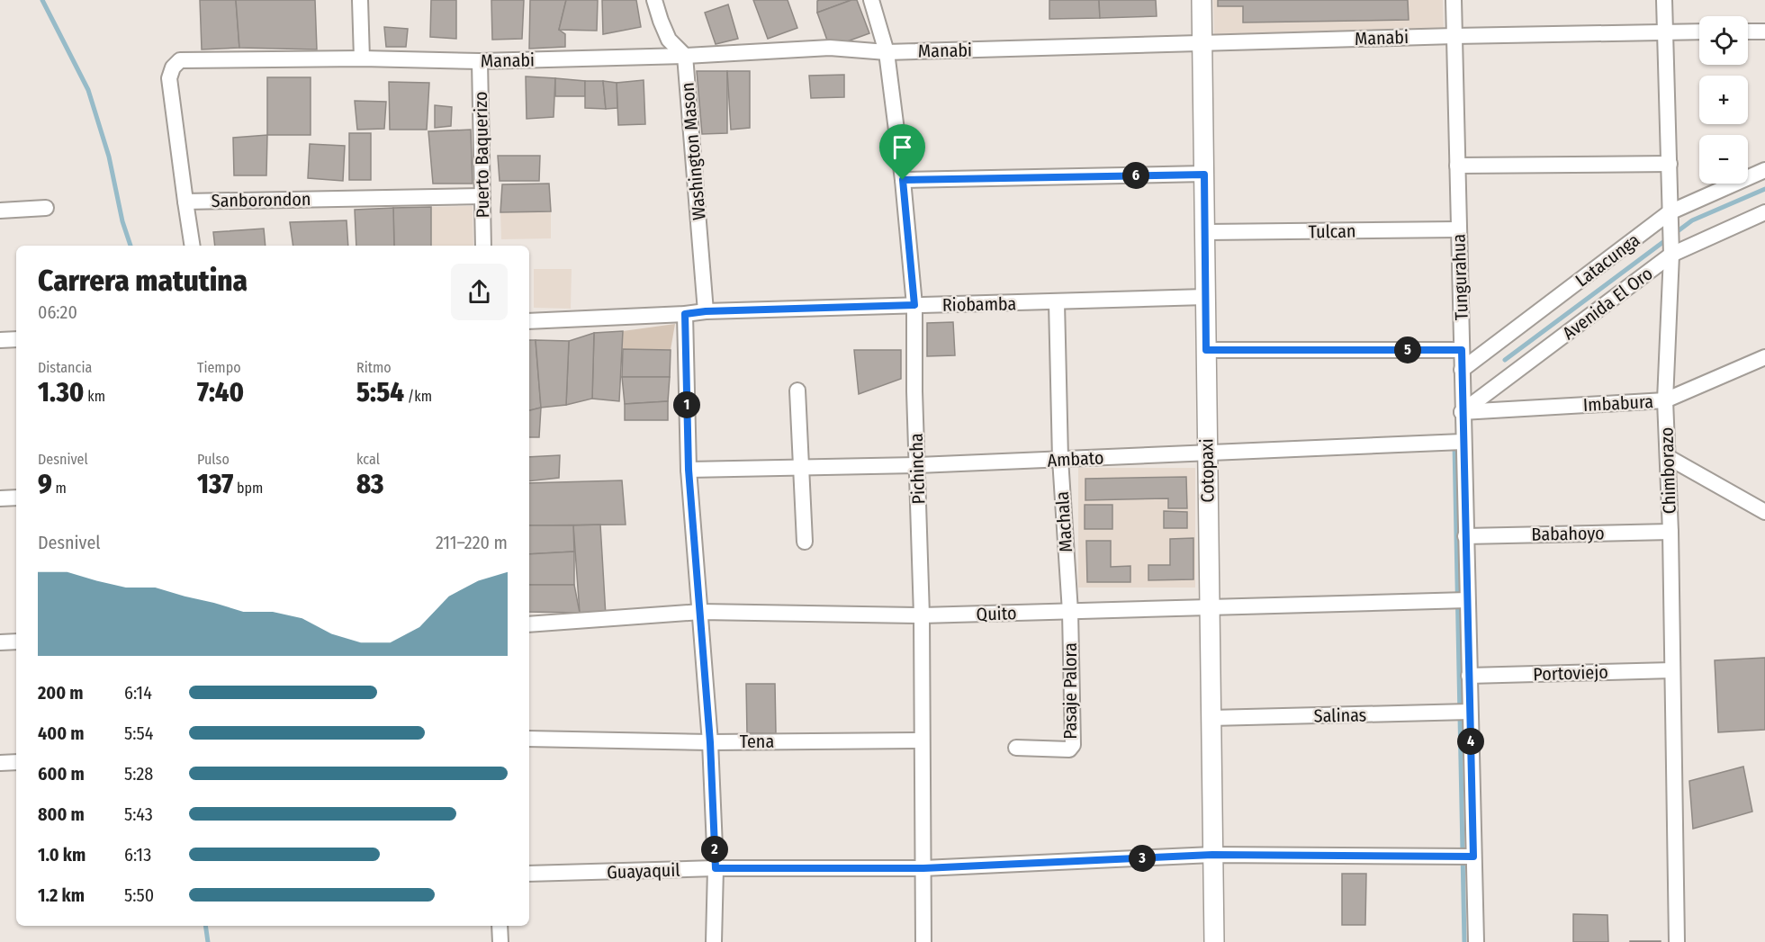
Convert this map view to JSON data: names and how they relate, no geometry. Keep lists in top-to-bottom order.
{
  "streets": {
    "street": [
      "Manabi",
      "Washington Mason",
      "Puerto Baquerizo",
      "Sanborondon",
      "Tulcan",
      "Latacunga",
      "Tungurahua",
      "Avenida El Oro",
      "Riobamba",
      "Imbabura",
      "Ambato",
      "Pichincha",
      "Cotopaxi",
      "Chimborazo",
      "Machala",
      "Babahoyo",
      "Quito",
      "Portoviejo",
      "Pasaje Palora",
      "Salinas",
      "Tena",
      "Guayaquil"
    ]
  },
  "crossings": [
    ["Manabi", "Washington Mason"],
    ["Manabi", "Puerto Baquerizo"],
    ["Manabi", "Sanborondon"],
    ["Manabi", "Tungurahua"],
    ["Manabi", "Pichincha"],
    ["Manabi", "Cotopaxi"],
    ["Manabi", "Chimborazo"],
    ["Washington Mason", "Riobamba"],
    ["Puerto Baquerizo", "Sanborondon"],
    ["Tulcan", "Tungurahua"],
    ["Tulcan", "Cotopaxi"],
    ["Latacunga", "Tungurahua"],
    ["Latacunga", "Chimborazo"],
    ["Tungurahua", "Avenida El Oro"],
    ["Tungurahua", "Imbabura"],
    ["Tungurahua", "Ambato"],
    ["Tungurahua", "Babahoyo"],
    ["Tungurahua", "Quito"],
    ["Tungurahua", "Portoviejo"],
    ["Tungurahua", "Salinas"],
    ["Tungurahua", "Guayaquil"],
    ["Avenida El Oro", "Imbabura"],
    ["Avenida El Oro", "Chimborazo"],
    ["Riobamba", "Pichincha"],
    ["Riobamba", "Cotopaxi"],
    ["Riobamba", "Machala"],
    ["Imbabura", "Chimborazo"],
    ["Ambato", "Pichincha"],
    ["Ambato", "Cotopaxi"],
    ["Ambato", "Machala"],
    ["Pichincha", "Quito"],
    ["Pichincha", "Tena"],
    ["Pichincha", "Guayaquil"],
    ["Cotopaxi", "Quito"],
    ["Cotopaxi", "Salinas"],
    ["Cotopaxi", "Guayaquil"],
    ["Chimborazo", "Babahoyo"],
    ["Chimborazo", "Portoviejo"],
    ["Machala", "Quito"],
    ["Machala", "Pasaje Palora"],
    ["Quito", "Pasaje Palora"]
  ],
  "page": {
    "map_buttons": ["+", "−"],
    "pins": [
      "6",
      "5",
      "1",
      "4",
      "2",
      "3"
    ],
    "heading": ["Carrera matutina", "06:20"],
    "stats": [
      ["Distancia", "1.30 km"],
      ["Tiempo", "7:40"],
      ["Ritmo", "5:54 /km"],
      ["Desnivel", "9 m"],
      ["Pulso", "137 bpm"],
      ["kcal", "83"]
    ],
    "chart": ["Desnivel", "211–220 m"],
    "list": [
      {
        "name": "200 m",
        "note": "6:14"
      },
      {
        "name": "400 m",
        "note": "5:54"
      },
      {
        "name": "600 m",
        "note": "5:28"
      },
      {
        "name": "800 m",
        "note": "5:43"
      },
      {
        "name": "1.0 km",
        "note": "6:13"
      },
      {
        "name": "1.2 km",
        "note": "5:50"
      }
    ]
  }
}
